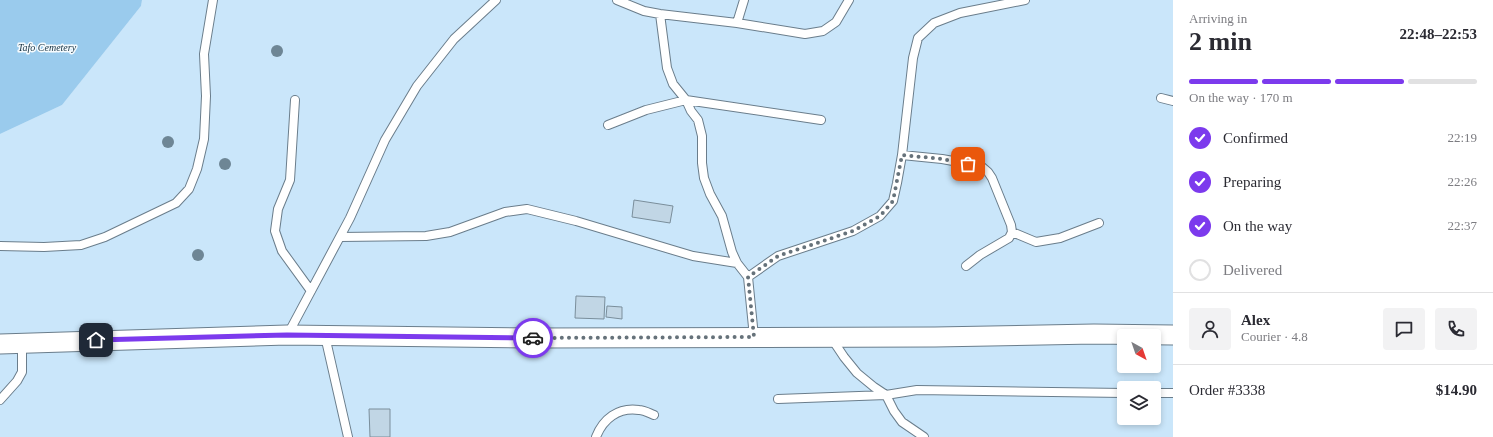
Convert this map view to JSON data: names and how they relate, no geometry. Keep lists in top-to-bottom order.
{
  "parks": ["Tafo Cemetery"],
  "north": "bottom right",
  "page": {
    "heading": ["2 min", "Arriving in", "22:48–22:53"],
    "panel": [
      "Alex",
      "Courier · 4.8",
      "Order #3338",
      "$14.90"
    ],
    "bar": "On the way · 170 m",
    "list": [
      ["Confirmed", "22:19"],
      ["Preparing", "22:26"],
      ["On the way", "22:37"],
      "Delivered"
    ]
  }
}
